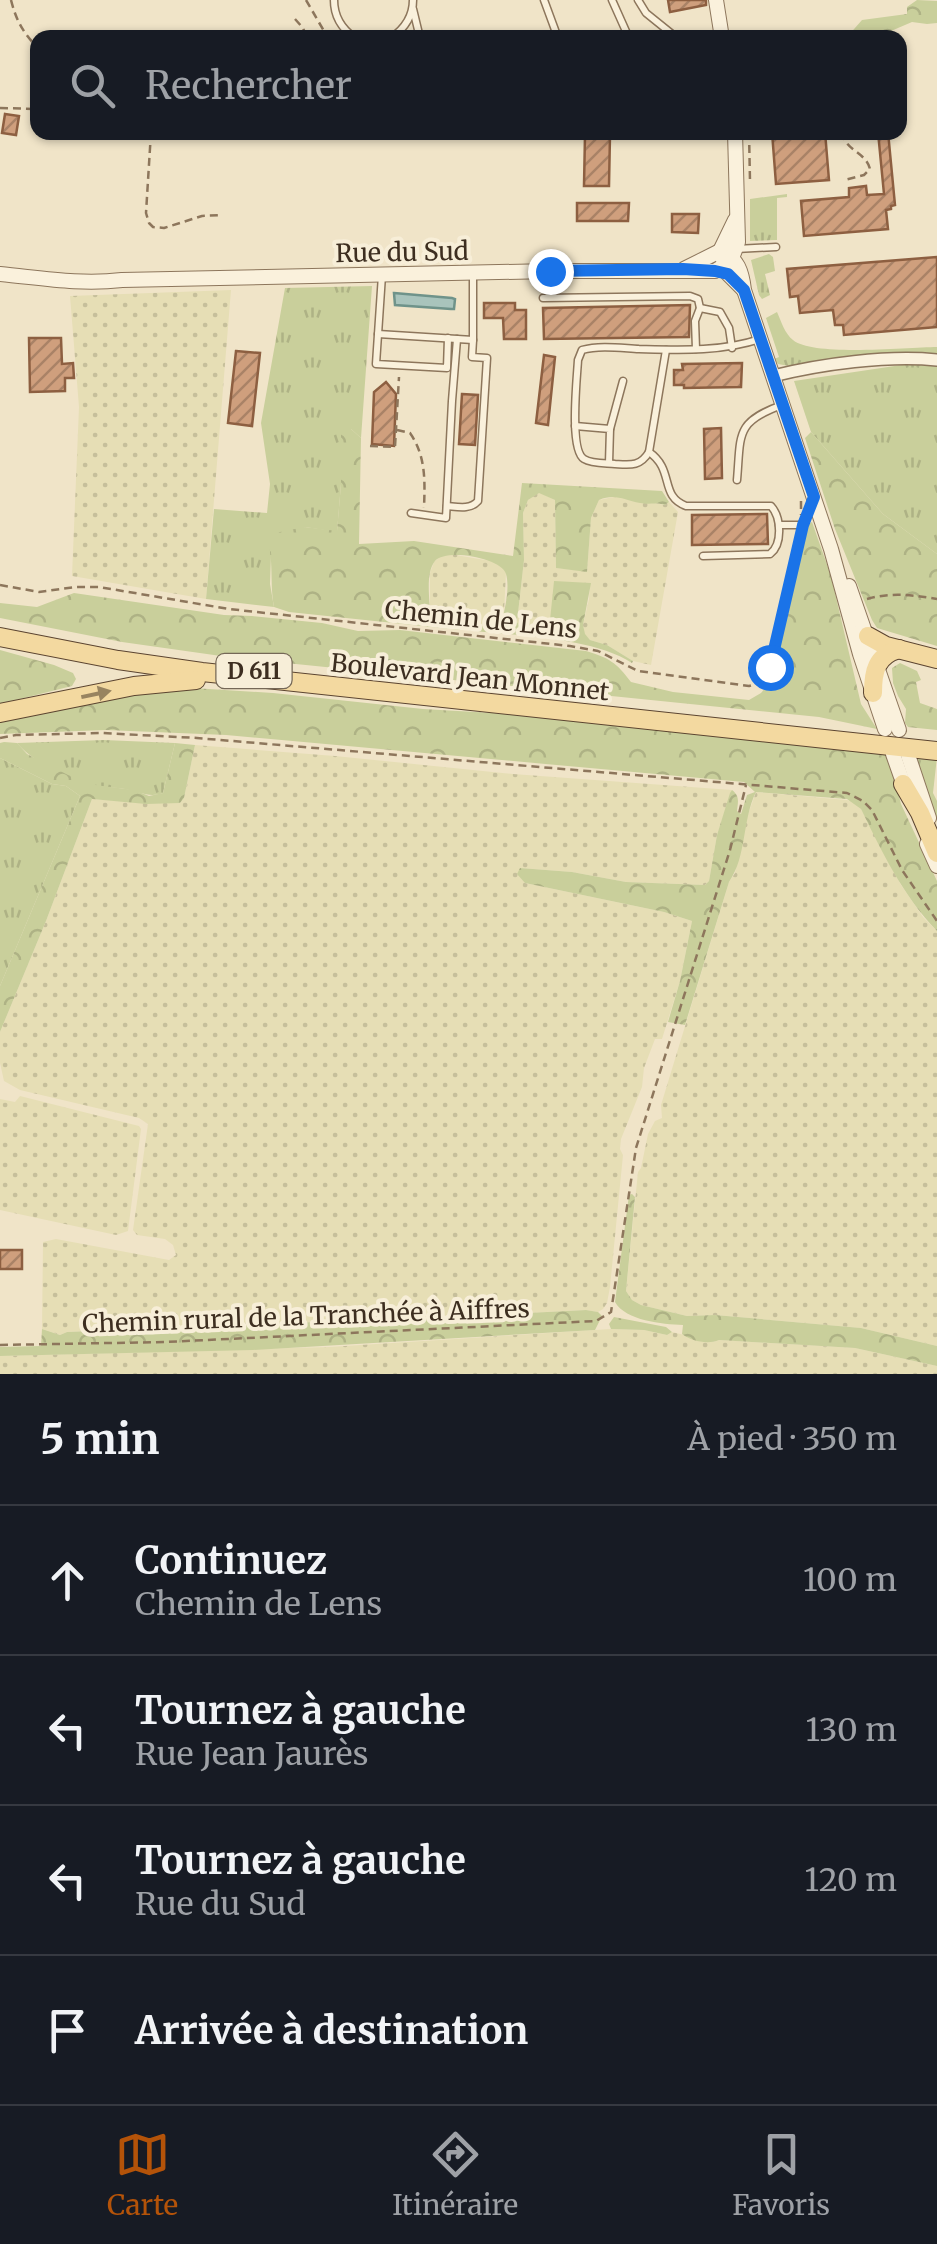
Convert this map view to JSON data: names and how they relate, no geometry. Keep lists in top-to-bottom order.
{
  "streets": {
    "main road": ["D 611", "Boulevard Jean Monnet"],
    "street": ["Rue du Sud"],
    "path": ["Chemin de Lens", "Chemin rural de la Tranchée à Aiffres"]
  },
  "page": {
    "search": "Rechercher",
    "heading": ["5 min", "À pied · 350 m"],
    "list": [
      ["Continuez", "Chemin de Lens", "100 m"],
      ["Tournez à gauche", "Rue Jean Jaurès", "130 m"],
      ["Tournez à gauche", "Rue du Sud", "120 m"],
      "Arrivée à destination"
    ],
    "nav": ["Carte", "Itinéraire", "Favoris"]
  }
}
